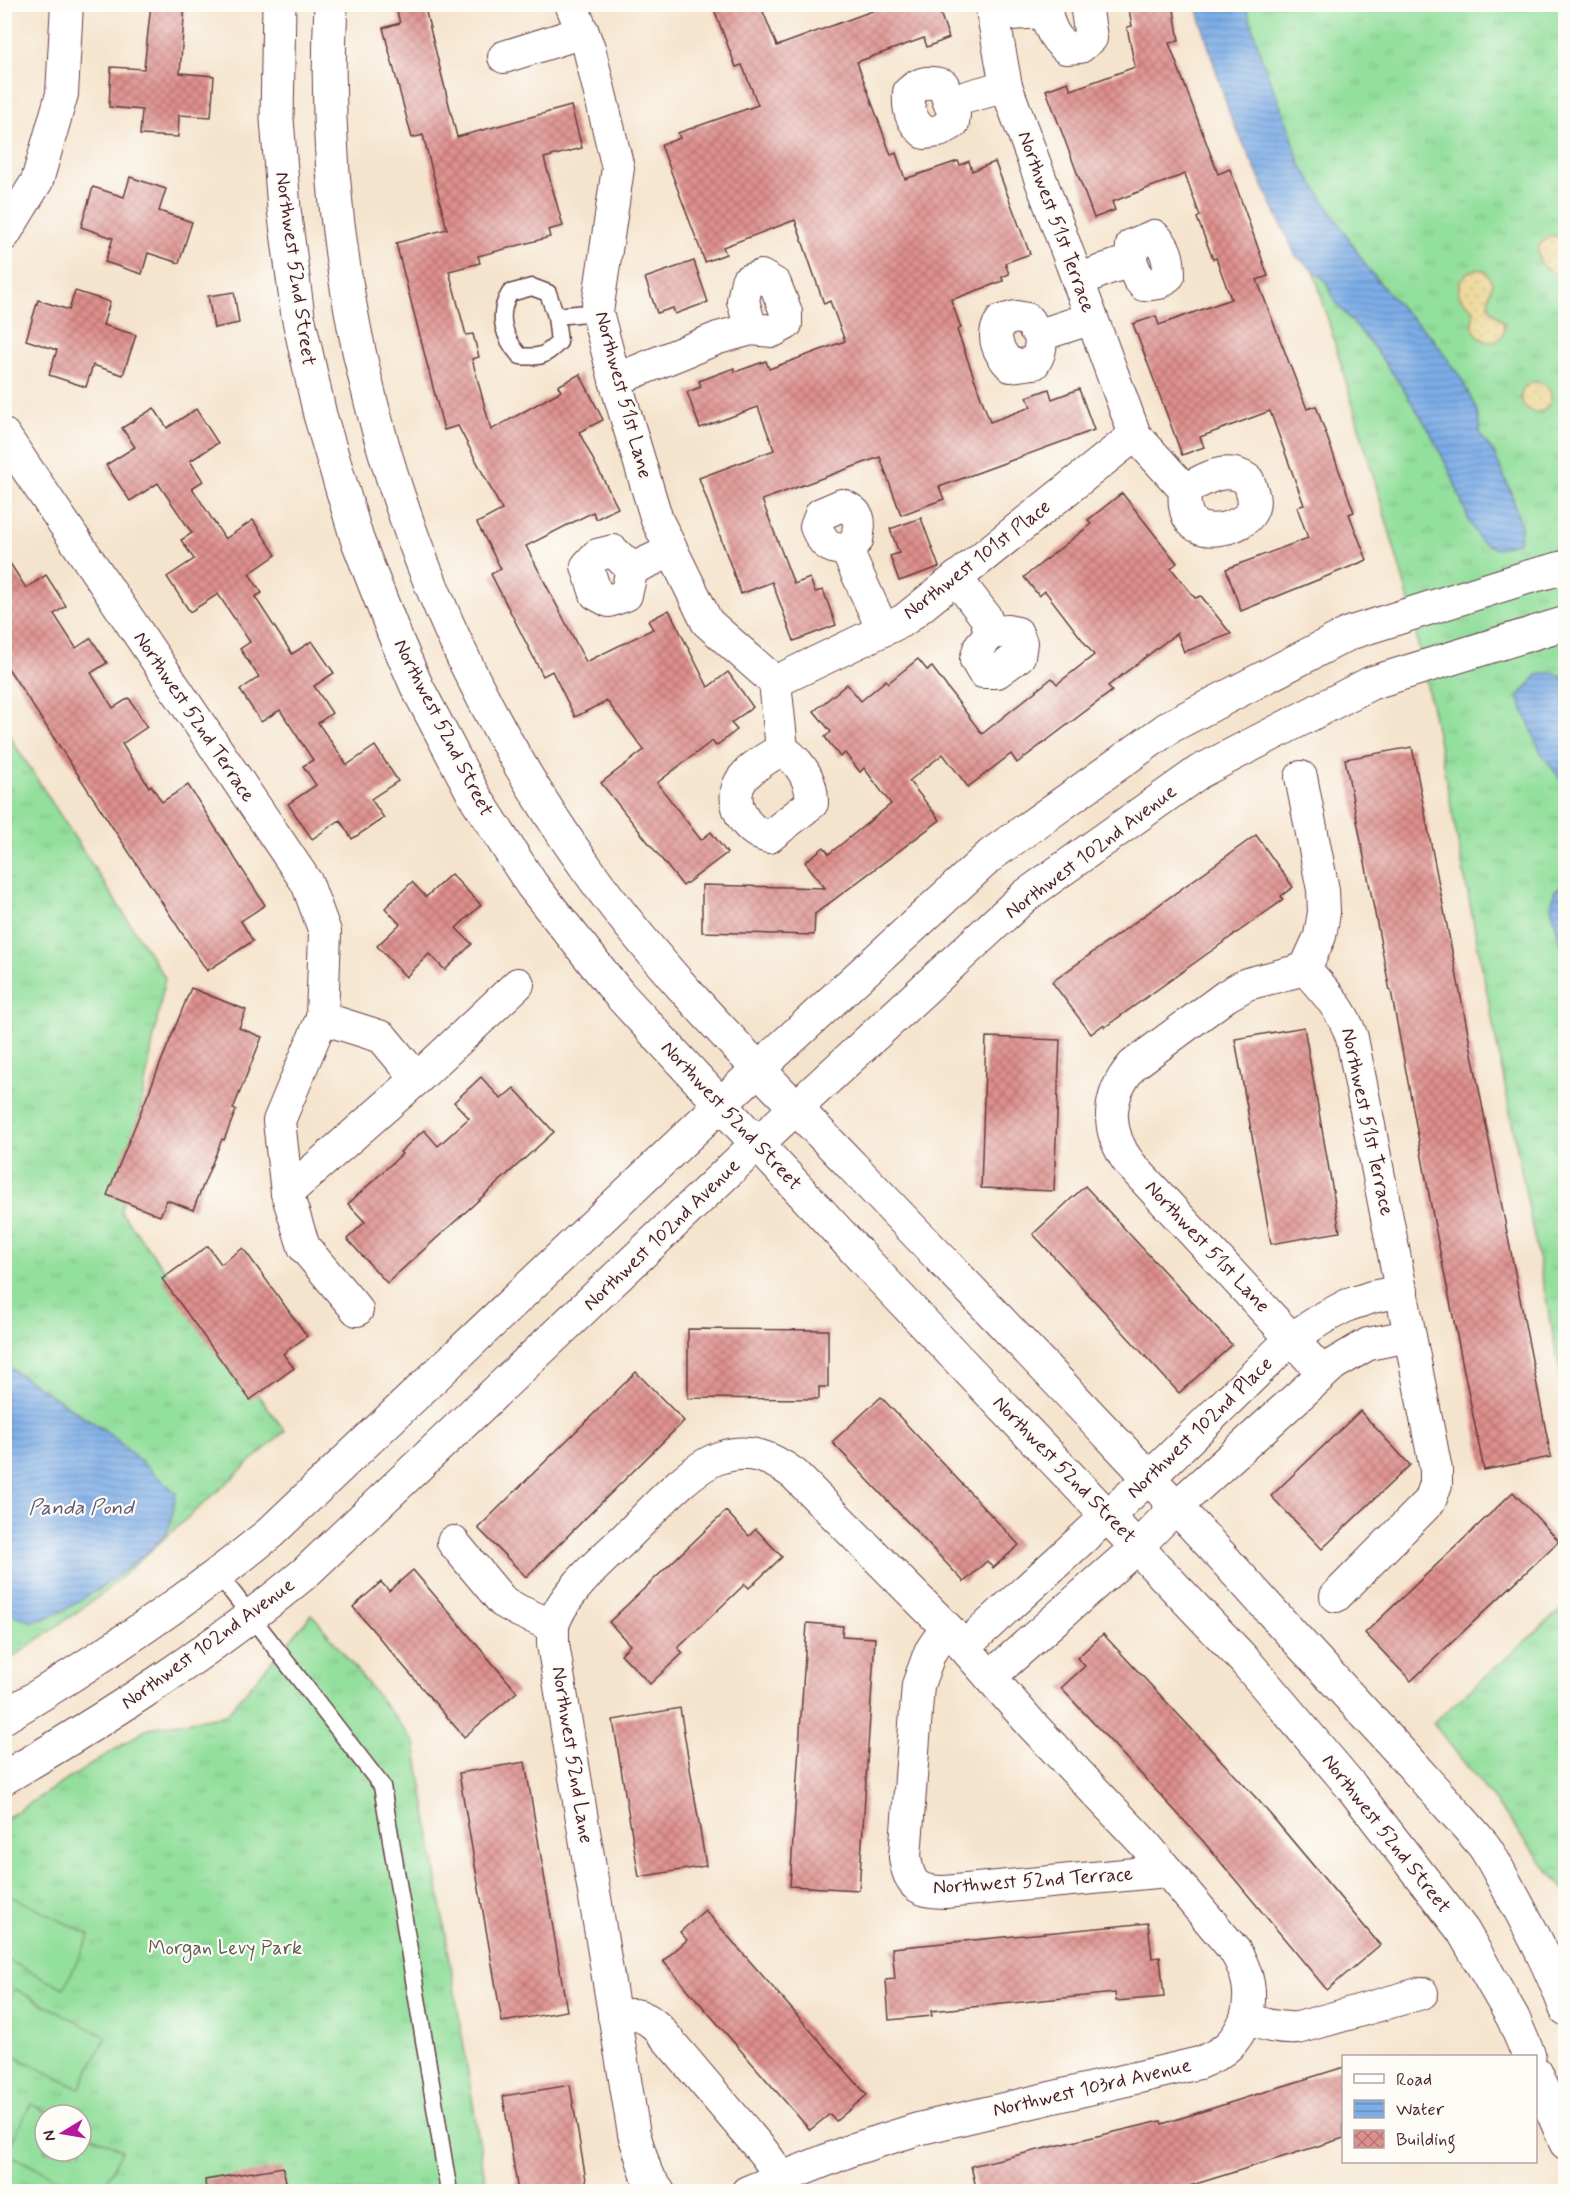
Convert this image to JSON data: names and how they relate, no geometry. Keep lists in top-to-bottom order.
{
  "streets": {
    "street": [
      "Northwest 51st Terrace",
      "Northwest 52nd Street",
      "Northwest 51st Lane",
      "Northwest 101st Place",
      "Northwest 52nd Terrace",
      "Northwest 102nd Avenue",
      "Northwest 102nd Place",
      "Northwest 52nd Lane",
      "Northwest 103rd Avenue"
    ]
  },
  "crossings": [
    ["Northwest 51st Terrace", "Northwest 51st Lane"],
    ["Northwest 51st Terrace", "Northwest 101st Place"],
    ["Northwest 51st Terrace", "Northwest 102nd Place"],
    ["Northwest 52nd Street", "Northwest 102nd Avenue"],
    ["Northwest 52nd Street", "Northwest 102nd Place"],
    ["Northwest 51st Lane", "Northwest 101st Place"],
    ["Northwest 51st Lane", "Northwest 102nd Place"],
    ["Northwest 52nd Terrace", "Northwest 102nd Place"],
    ["Northwest 52nd Terrace", "Northwest 52nd Lane"],
    ["Northwest 52nd Terrace", "Northwest 103rd Avenue"]
  ],
  "water": ["Panda Pond"],
  "parks": ["Morgan Levy Park"],
  "legend": ["Road", "Water", "Building"],
  "north": "left"
}
